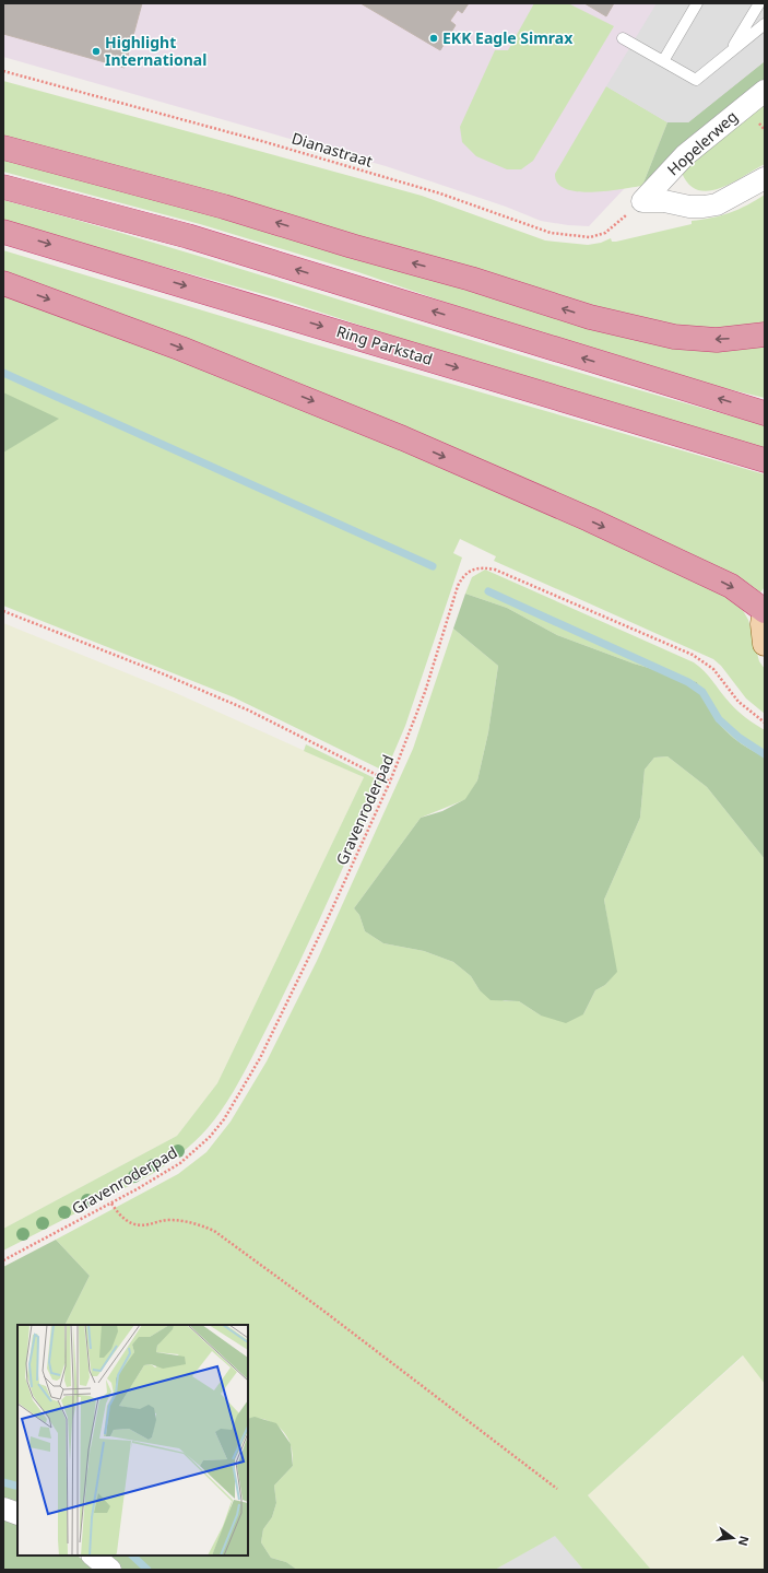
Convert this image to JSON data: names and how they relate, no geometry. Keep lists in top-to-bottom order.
{
  "streets": {
    "highway": ["Ring Parkstad"],
    "street": ["Hopelerweg"],
    "path": ["Dianastraat", "Gravenroderpad"]
  },
  "crossings": [
    ["Hopelerweg", "Dianastraat"]
  ],
  "places": ["EKK Eagle Simrax", "Highlight International"],
  "north": "right"
}
